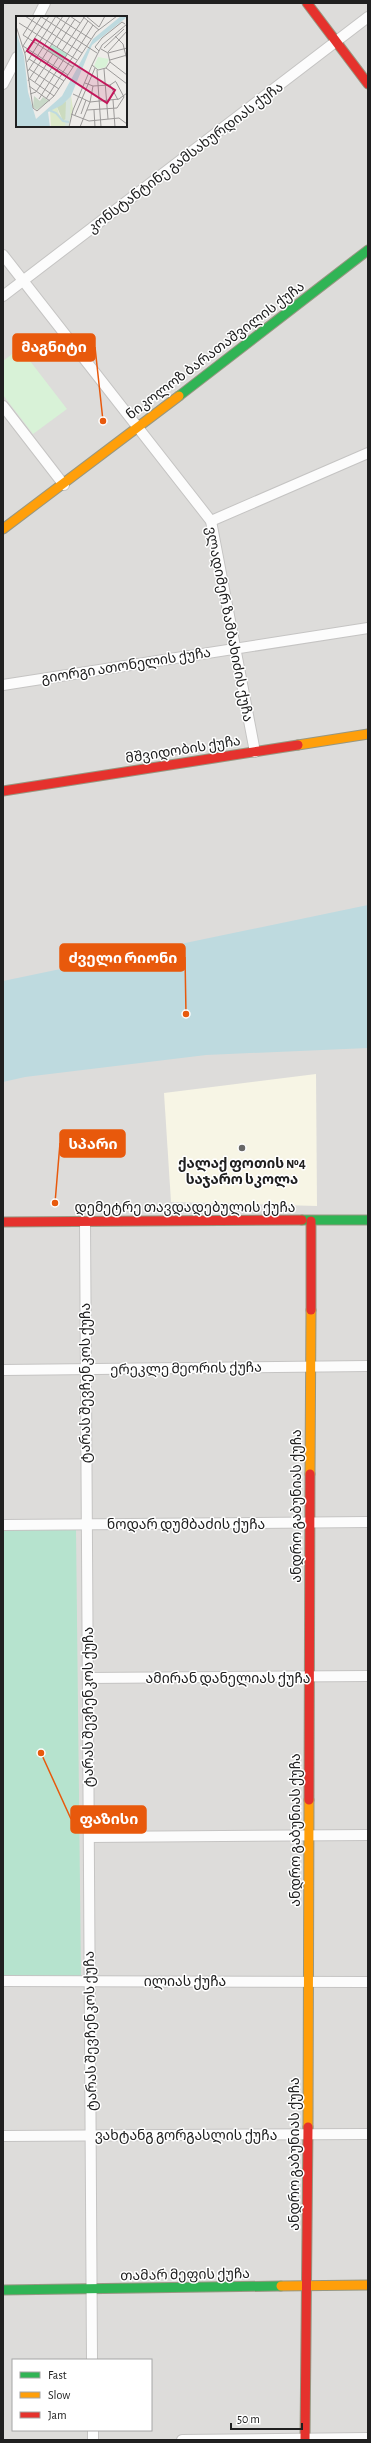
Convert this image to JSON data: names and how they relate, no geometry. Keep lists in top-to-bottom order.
{
  "streets": {
    "street": [
      "კონსტანტინე გამსახურდიას ქუჩა",
      "ნიკოლოზ ბარათაშვილის ქუჩა",
      "ვლადიმერ ზამბახიძის ქუჩა",
      "გიორგი ათონელის ქუჩა",
      "მშვიდობის ქუჩა",
      "დემეტრე თავდადებულის ქუჩა",
      "ერეკლე მეორის ქუჩა",
      "ტარას შევჩენკოს ქუჩა",
      "ანდრო გაბუნიას ქუჩა",
      "ნოდარ დუმბაძის ქუჩა",
      "ამირან დანელიას ქუჩა",
      "ილიას ქუჩა",
      "ვახტანგ გორგასლის ქუჩა",
      "თამარ მეფის ქუჩა"
    ]
  },
  "crossings": [
    ["კონსტანტინე გამსახურდიას ქუჩა", "ვლადიმერ ზამბახიძის ქუჩა"],
    ["ნიკოლოზ ბარათაშვილის ქუჩა", "ვლადიმერ ზამბახიძის ქუჩა"],
    ["ვლადიმერ ზამბახიძის ქუჩა", "გიორგი ათონელის ქუჩა"],
    ["ვლადიმერ ზამბახიძის ქუჩა", "მშვიდობის ქუჩა"],
    ["დემეტრე თავდადებულის ქუჩა", "ტარას შევჩენკოს ქუჩა"],
    ["დემეტრე თავდადებულის ქუჩა", "ანდრო გაბუნიას ქუჩა"],
    ["ერეკლე მეორის ქუჩა", "ტარას შევჩენკოს ქუჩა"],
    ["ერეკლე მეორის ქუჩა", "ანდრო გაბუნიას ქუჩა"],
    ["ტარას შევჩენკოს ქუჩა", "ნოდარ დუმბაძის ქუჩა"],
    ["ტარას შევჩენკოს ქუჩა", "ამირან დანელიას ქუჩა"],
    ["ტარას შევჩენკოს ქუჩა", "ილიას ქუჩა"],
    ["ტარას შევჩენკოს ქუჩა", "ვახტანგ გორგასლის ქუჩა"],
    ["ტარას შევჩენკოს ქუჩა", "თამარ მეფის ქუჩა"],
    ["ანდრო გაბუნიას ქუჩა", "ნოდარ დუმბაძის ქუჩა"],
    ["ანდრო გაბუნიას ქუჩა", "ამირან დანელიას ქუჩა"],
    ["ანდრო გაბუნიას ქუჩა", "ილიას ქუჩა"],
    ["ანდრო გაბუნიას ქუჩა", "ვახტანგ გორგასლის ქუჩა"],
    ["ანდრო გაბუნიას ქუჩა", "თამარ მეფის ქუჩა"]
  ],
  "places": [
    "მაგნიტი",
    "ძველი რიონი",
    "ქალაქ ფოთის №4 საჯარო სკოლა",
    "სპარი",
    "ფაზისი"
  ],
  "legend": ["Fast", "Slow", "Jam"],
  "scale_bar": "50 m"
}
